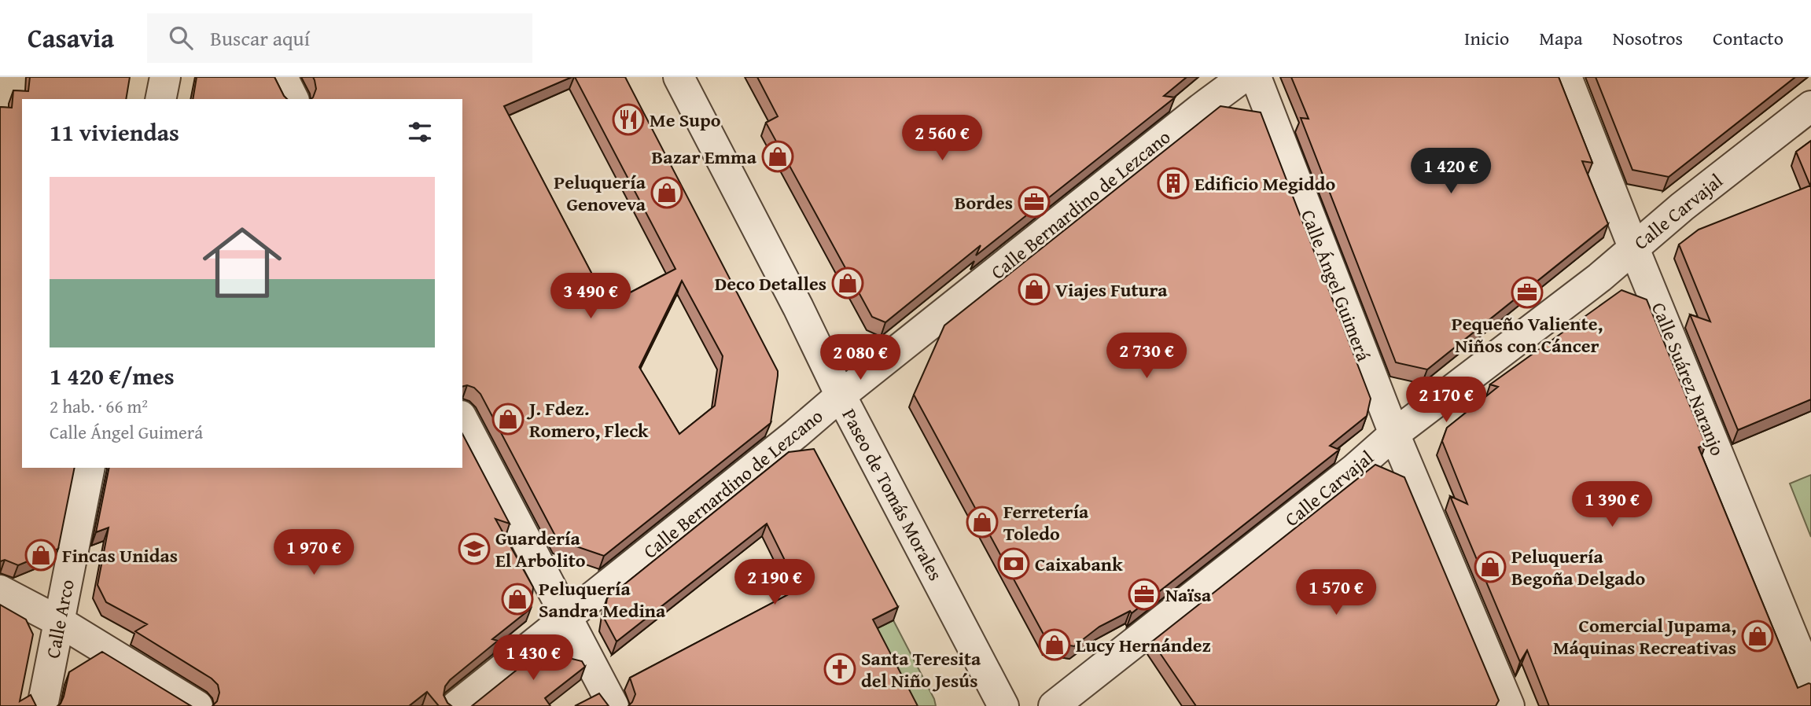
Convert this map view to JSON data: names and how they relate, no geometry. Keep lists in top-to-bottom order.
{
  "streets": {
    "street": [
      "Calle Bernardino de Lezcano",
      "Calle Carvajal",
      "Calle Ángel Guimerá",
      "Calle Suárez Naranjo",
      "Paseo de Tomás Morales",
      "Calle Arco"
    ]
  },
  "crossings": [
    ["Calle Bernardino de Lezcano", "Paseo de Tomás Morales"],
    ["Calle Carvajal", "Calle Ángel Guimerá"],
    ["Calle Carvajal", "Calle Suárez Naranjo"]
  ],
  "places": {
    "restaurant": ["Me Supo"],
    "shop": [
      "Bazar Emma",
      "Peluquería Genoveva",
      "Deco Detalles",
      "Viajes Futura",
      "J. Fdez. Romero, Fleck",
      "Ferretería Toledo",
      "Fincas Unidas",
      "Peluquería Begoña Delgado",
      "Peluquería Sandra Medina",
      "Comercial Jupama, Máquinas Recreativas",
      "Lucy Hernández"
    ],
    "building": ["Edificio Megiddo"],
    "office": ["Bordes", "Pequeño Valiente, Niños con Cáncer", "Naïsa"],
    "school or university": ["Guardería El Arbolito"],
    "bank": ["Caixabank"],
    "church": ["Santa Teresita del Niño Jesús"]
  },
  "page": {
    "header": "Casavia",
    "search": "Buscar aquí",
    "nav": [
      "Inicio",
      "Mapa",
      "Nosotros",
      "Contacto"
    ],
    "heading": "11 viviendas",
    "price": [
      "2 560 €",
      "1 420 €",
      "3 490 €",
      "2 730 €",
      "2 080 €",
      "2 170 €",
      "1 390 €",
      "1 970 €",
      "2 190 €",
      "1 570 €",
      "1 430 €"
    ],
    "list": [
      {
        "name": "1 420 €/mes",
        "note": "2 hab. · 66 m² · Calle Ángel Guimerá"
      }
    ]
  }
}
